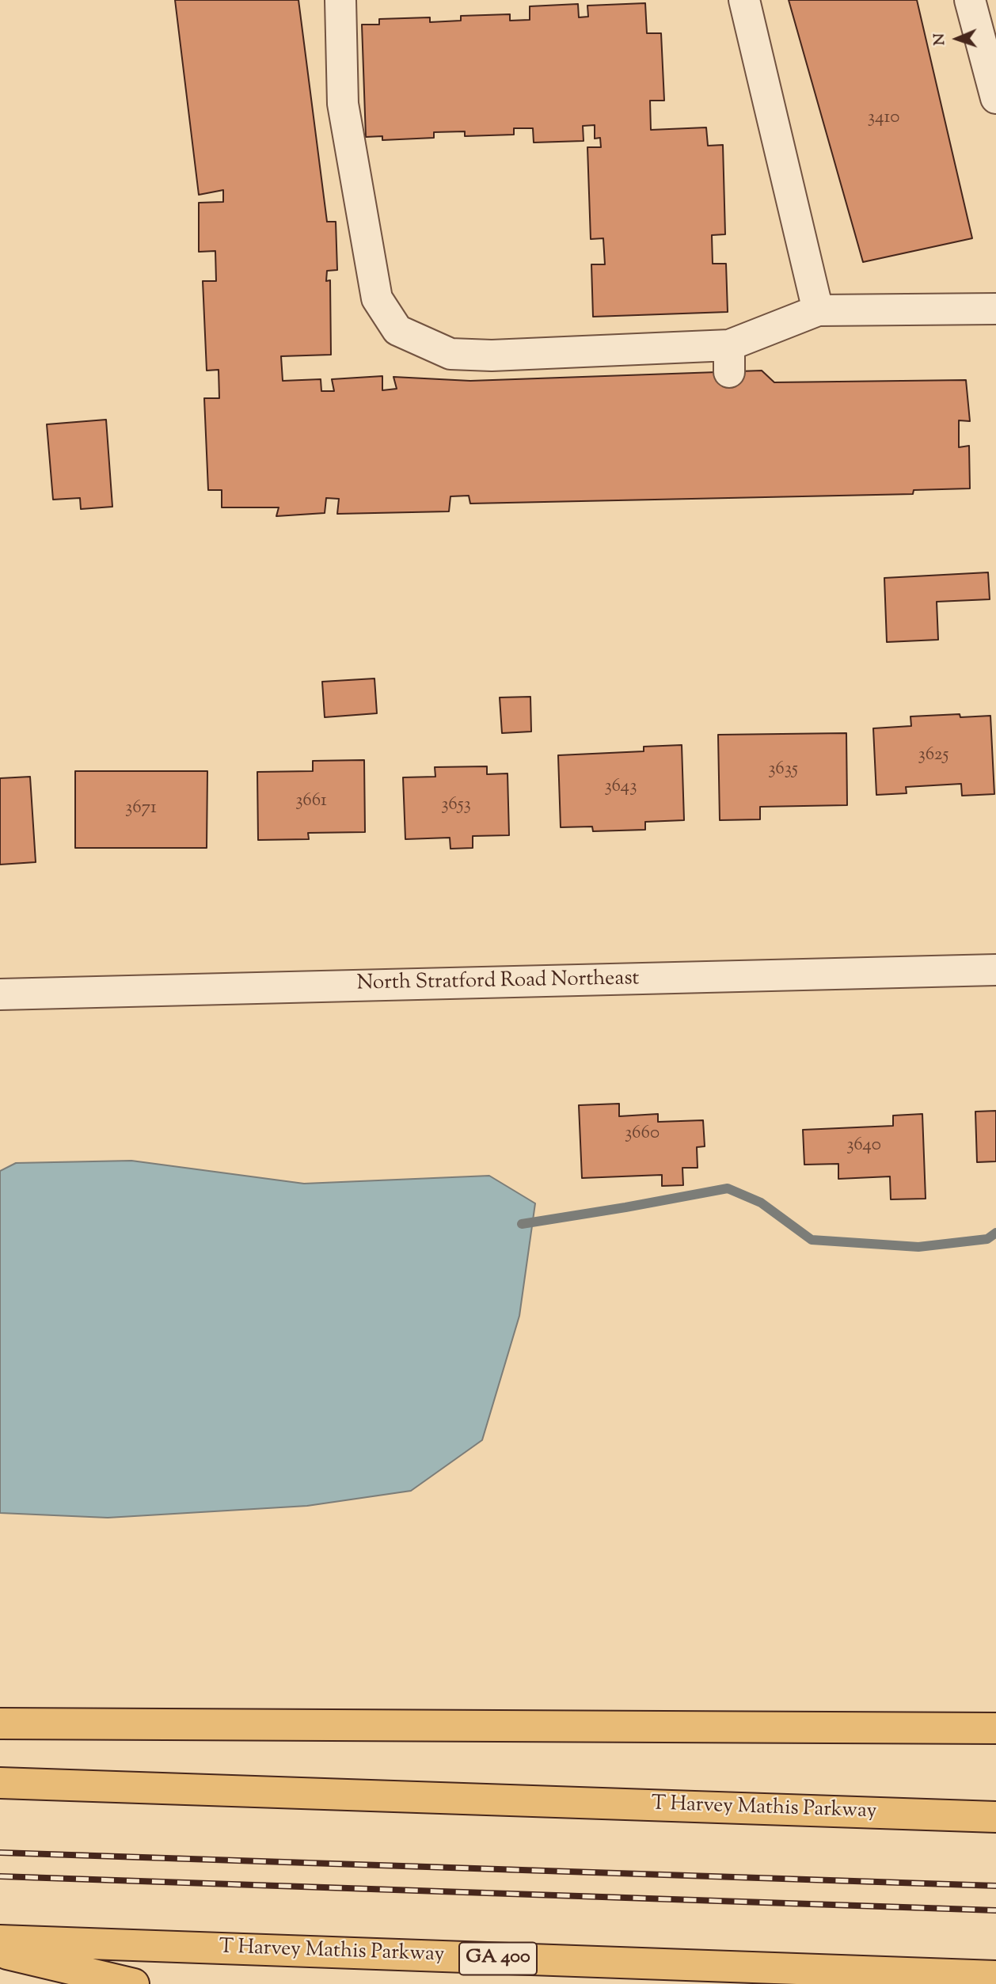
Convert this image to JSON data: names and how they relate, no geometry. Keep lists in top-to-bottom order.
{
  "streets": {
    "highway": ["T Harvey Mathis Parkway", "GA 400"],
    "street": ["North Stratford Road Northeast"]
  },
  "house_numbers": [
    "3410",
    "3625",
    "3635",
    "3643",
    "3661",
    "3653",
    "3671",
    "3660",
    "3640"
  ],
  "north": "left"
}
